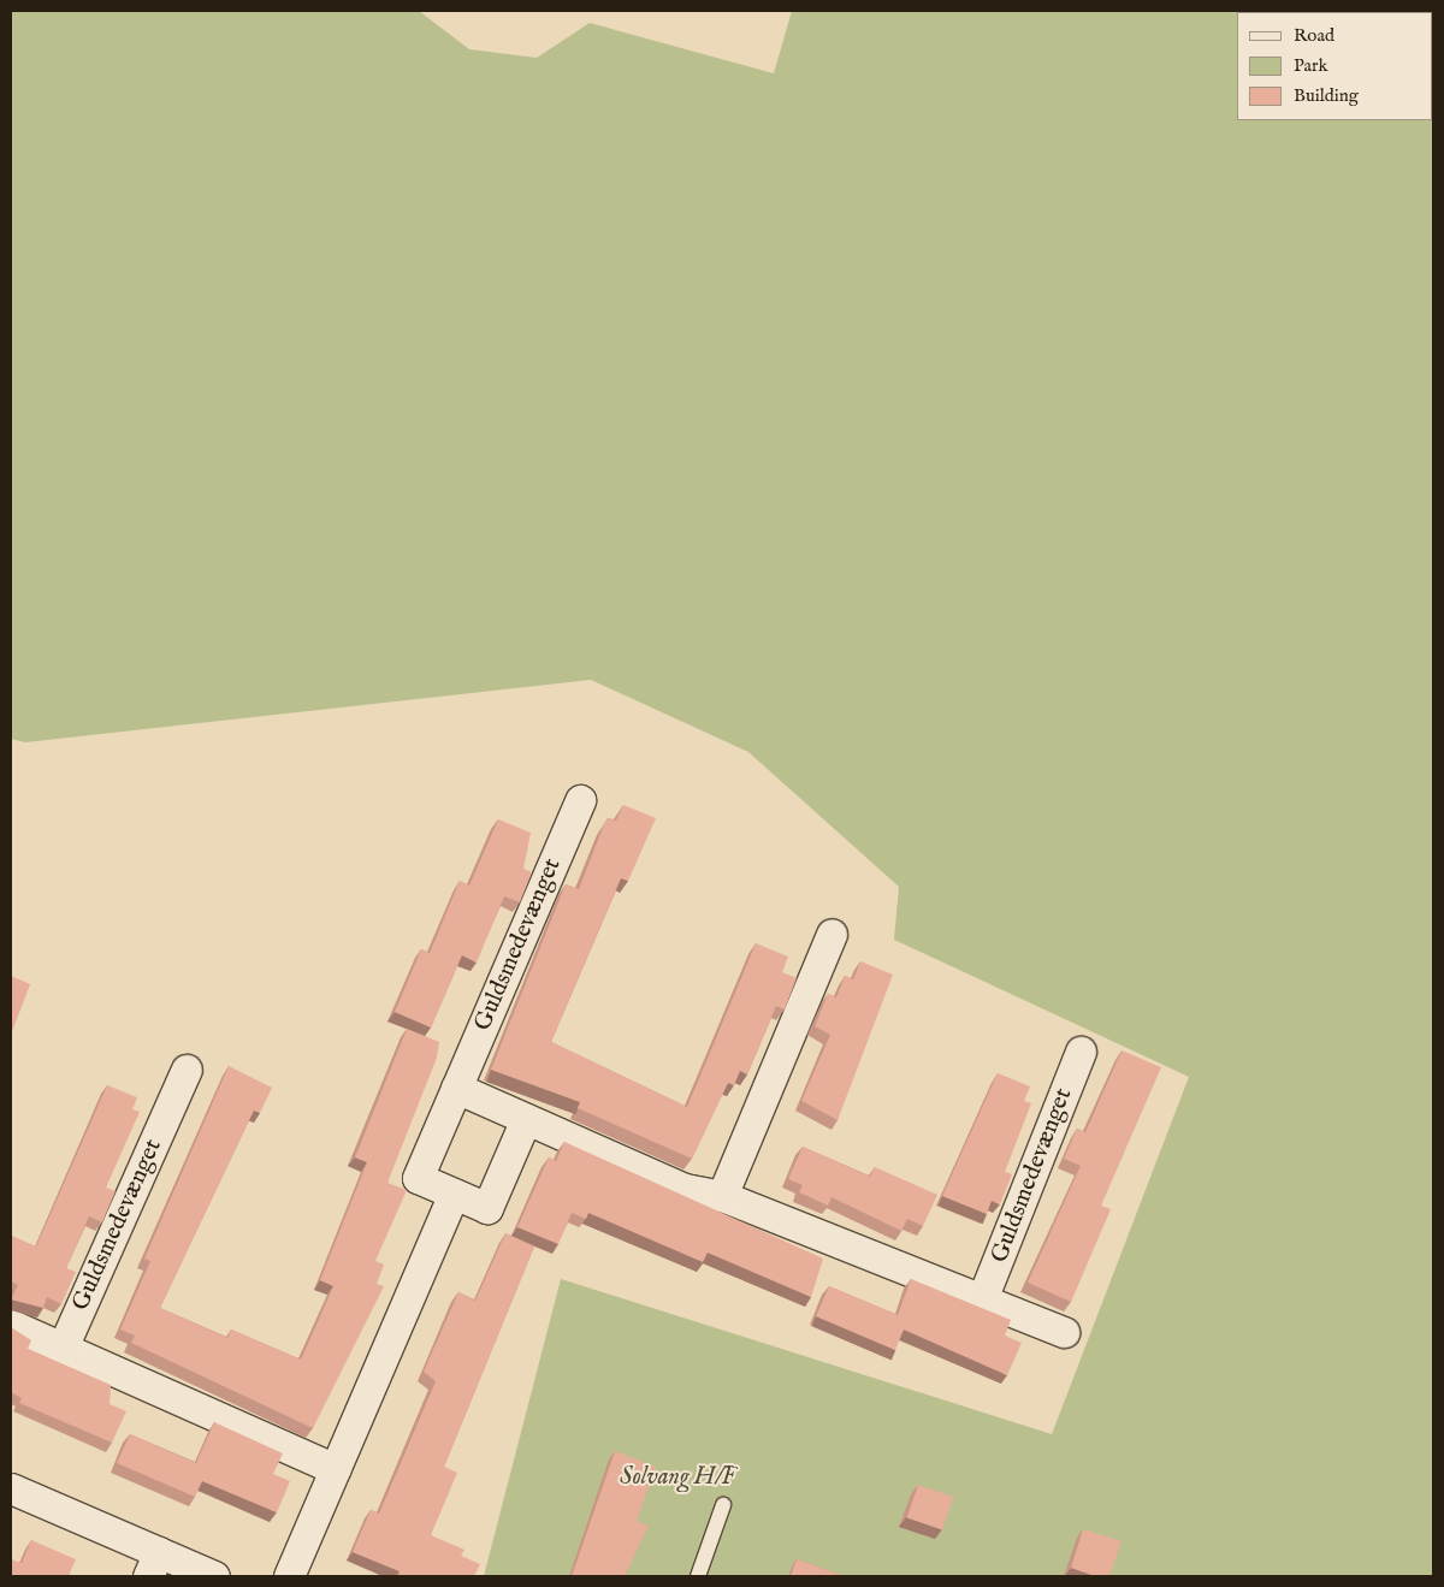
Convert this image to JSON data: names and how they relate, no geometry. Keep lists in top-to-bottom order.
{
  "streets": {
    "street": ["Guldsmedevænget"]
  },
  "parks": ["Solvang H/F"],
  "legend": ["Road", "Park", "Building"]
}
